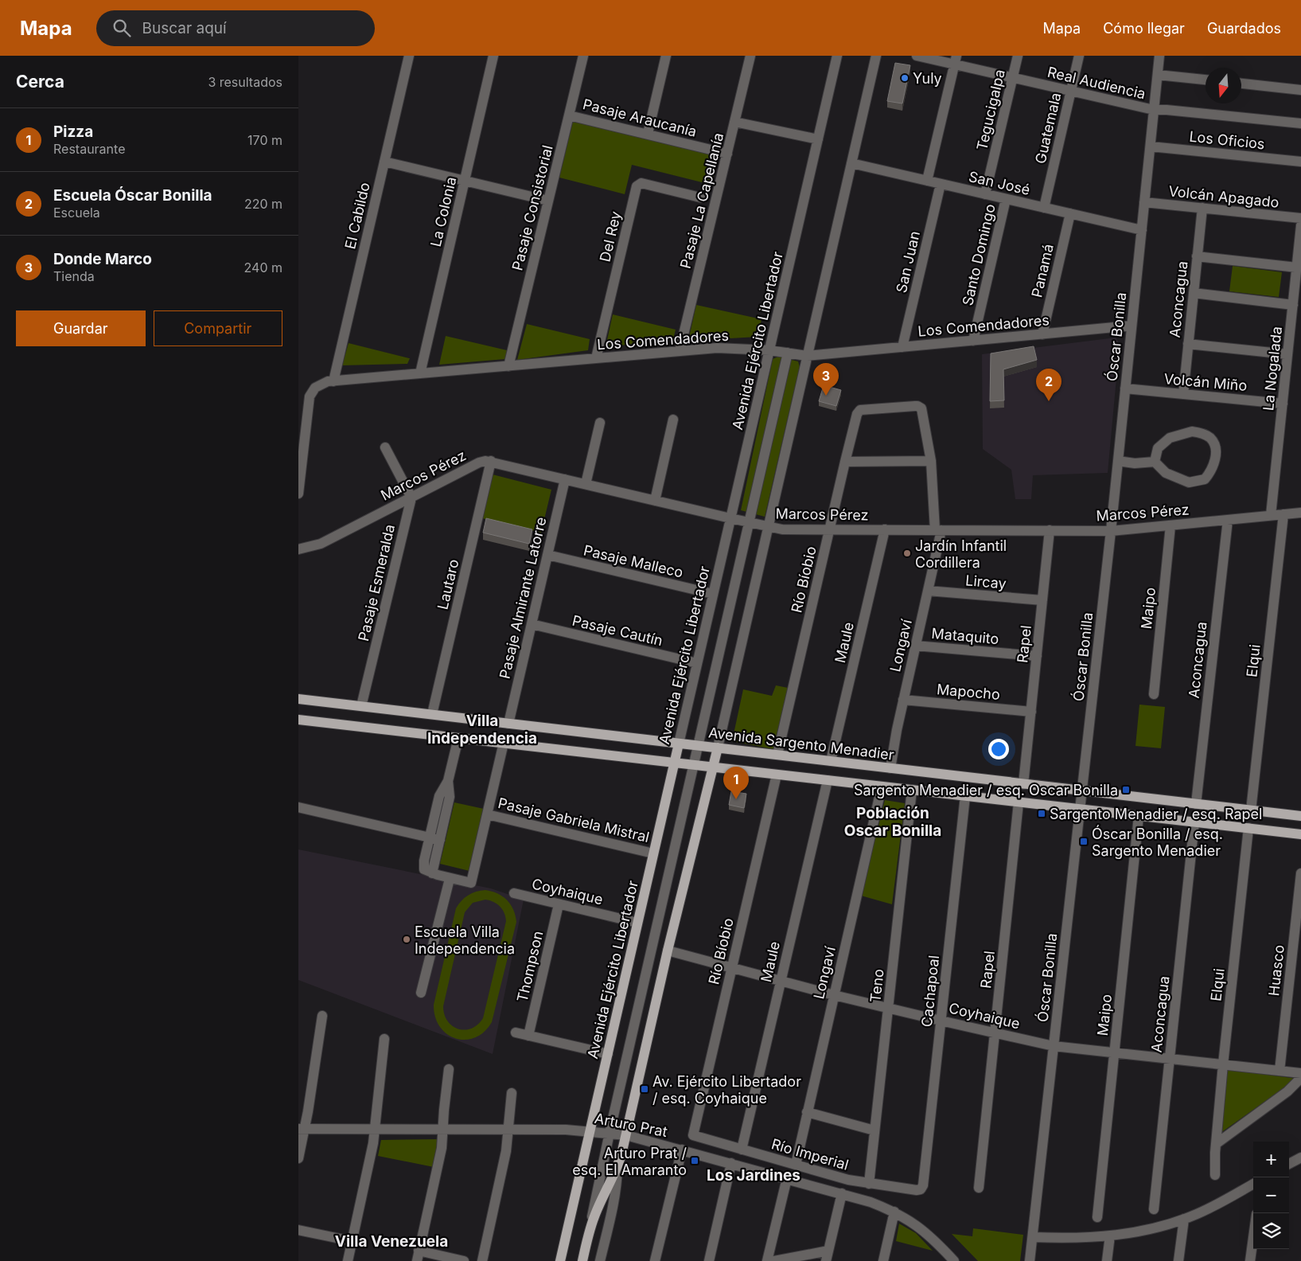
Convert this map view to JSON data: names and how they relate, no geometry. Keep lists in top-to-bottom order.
{
  "streets": {
    "main road": ["Avenida Ejército Libertador", "Avenida Sargento Menadier"],
    "street": [
      "Real Audiencia",
      "Tegucigalpa",
      "Pasaje Araucanía",
      "Guatemala",
      "Los Oficios",
      "San José",
      "Volcán Apagado",
      "Pasaje La Capellanía",
      "Pasaje Consistorial",
      "La Colonia",
      "El Cabildo",
      "Del Rey",
      "Santo Domingo",
      "San Juan",
      "Panamá",
      "Aconcagua",
      "Los Comendadores",
      "Óscar Bonilla",
      "La Nogalada",
      "Volcán Miño",
      "Marcos Pérez",
      "Pasaje Malleco",
      "Río Bíobio",
      "Lircay",
      "Pasaje Esmeralda",
      "Lautaro",
      "Pasaje Almirante Latorre",
      "Maipo",
      "Pasaje Cautín",
      "Mataquito",
      "Maule",
      "Rapel",
      "Longaví",
      "Elqui",
      "Mapocho",
      "Pasaje Gabriela Mistral",
      "Coyhaique",
      "Thompson",
      "Huasco",
      "Teno",
      "Cachapoal",
      "Arturo Prat",
      "Río Imperial"
    ]
  },
  "crossings": [
    ["Real Audiencia", "Tegucigalpa"],
    ["Real Audiencia", "Guatemala"],
    ["Real Audiencia", "Óscar Bonilla"],
    ["Tegucigalpa", "San José"],
    ["Pasaje Araucanía", "Pasaje La Capellanía"],
    ["Pasaje Araucanía", "Pasaje Consistorial"],
    ["Guatemala", "San José"],
    ["Los Oficios", "Óscar Bonilla"],
    ["San José", "Santo Domingo"],
    ["San José", "San Juan"],
    ["San José", "Panamá"],
    ["San José", "Óscar Bonilla"],
    ["Volcán Apagado", "Aconcagua"],
    ["Volcán Apagado", "Óscar Bonilla"],
    ["Pasaje La Capellanía", "Los Comendadores"],
    ["Pasaje Consistorial", "Los Comendadores"],
    ["La Colonia", "Los Comendadores"],
    ["El Cabildo", "Los Comendadores"],
    ["Del Rey", "Los Comendadores"],
    ["Santo Domingo", "Los Comendadores"],
    ["San Juan", "Los Comendadores"],
    ["Panamá", "Los Comendadores"],
    ["Aconcagua", "Volcán Miño"],
    ["Aconcagua", "Marcos Pérez"],
    ["Aconcagua", "Avenida Sargento Menadier"],
    ["Aconcagua", "Coyhaique"],
    ["Los Comendadores", "Óscar Bonilla"],
    ["Los Comendadores", "Avenida Ejército Libertador"],
    ["Óscar Bonilla", "Volcán Miño"],
    ["Óscar Bonilla", "Marcos Pérez"],
    ["Óscar Bonilla", "Avenida Sargento Menadier"],
    ["Óscar Bonilla", "Coyhaique"],
    ["Avenida Ejército Libertador", "Marcos Pérez"],
    ["Avenida Ejército Libertador", "Pasaje Malleco"],
    ["Avenida Ejército Libertador", "Pasaje Cautín"],
    ["Avenida Ejército Libertador", "Avenida Sargento Menadier"],
    ["Avenida Ejército Libertador", "Pasaje Gabriela Mistral"],
    ["Avenida Ejército Libertador", "Coyhaique"],
    ["Avenida Ejército Libertador", "Arturo Prat"],
    ["La Nogalada", "Volcán Miño"],
    ["La Nogalada", "Marcos Pérez"],
    ["Marcos Pérez", "Río Bíobio"],
    ["Marcos Pérez", "Pasaje Esmeralda"],
    ["Marcos Pérez", "Lautaro"],
    ["Marcos Pérez", "Pasaje Almirante Latorre"],
    ["Marcos Pérez", "Maipo"],
    ["Marcos Pérez", "Maule"],
    ["Marcos Pérez", "Rapel"],
    ["Marcos Pérez", "Longaví"],
    ["Marcos Pérez", "Elqui"],
    ["Pasaje Malleco", "Pasaje Almirante Latorre"],
    ["Río Bíobio", "Longaví"],
    ["Río Bíobio", "Avenida Sargento Menadier"],
    ["Río Bíobio", "Coyhaique"],
    ["Río Bíobio", "Río Imperial"],
    ["Lircay", "Rapel"],
    ["Lircay", "Longaví"],
    ["Pasaje Esmeralda", "Avenida Sargento Menadier"],
    ["Lautaro", "Avenida Sargento Menadier"],
    ["Pasaje Almirante Latorre", "Pasaje Cautín"],
    ["Pasaje Almirante Latorre", "Avenida Sargento Menadier"],
    ["Maipo", "Coyhaique"],
    ["Mataquito", "Rapel"],
    ["Mataquito", "Longaví"],
    ["Maule", "Avenida Sargento Menadier"],
    ["Maule", "Coyhaique"],
    ["Maule", "Río Imperial"],
    ["Rapel", "Mapocho"],
    ["Rapel", "Avenida Sargento Menadier"],
    ["Rapel", "Coyhaique"],
    ["Longaví", "Mapocho"],
    ["Longaví", "Avenida Sargento Menadier"],
    ["Longaví", "Coyhaique"],
    ["Longaví", "Río Imperial"],
    ["Elqui", "Avenida Sargento Menadier"],
    ["Elqui", "Coyhaique"],
    ["Coyhaique", "Thompson"],
    ["Coyhaique", "Huasco"],
    ["Coyhaique", "Teno"],
    ["Coyhaique", "Cachapoal"],
    ["Teno", "Río Imperial"],
    ["Cachapoal", "Río Imperial"]
  ],
  "districts": [
    "Villa Independencia",
    "Población Oscar Bonilla",
    "Los Jardines",
    "Villa Venezuela"
  ],
  "places": {
    "other": ["Yuly", "Jardín Infantil Cordillera", "Escuela Villa Independencia"],
    "transit": [
      "Sargento Menadier / esq. Oscar Bonilla",
      "Sargento Menadier / esq. Rapel",
      "Óscar Bonilla / esq. Sargento Menadier",
      "Av. Ejército Libertador / esq. Coyhaique",
      "Arturo Prat / esq. El Amaranto"
    ]
  },
  "north": "bottom",
  "page": {
    "header": "Mapa",
    "search": "Buscar aquí",
    "nav": ["Mapa", "Cómo llegar", "Guardados"],
    "heading": ["Cerca", "3 resultados"],
    "list": [
      {
        "mark": "1",
        "name": "Pizza",
        "note": "Restaurante",
        "value": "170 m"
      },
      {
        "mark": "2",
        "name": "Escuela Óscar Bonilla",
        "note": "Escuela",
        "value": "220 m"
      },
      {
        "mark": "3",
        "name": "Donde Marco",
        "note": "Tienda",
        "value": "240 m"
      }
    ],
    "buttons": ["Guardar", "Compartir"],
    "pins": ["3", "2", "1"],
    "map_buttons": ["+", "−"]
  }
}
